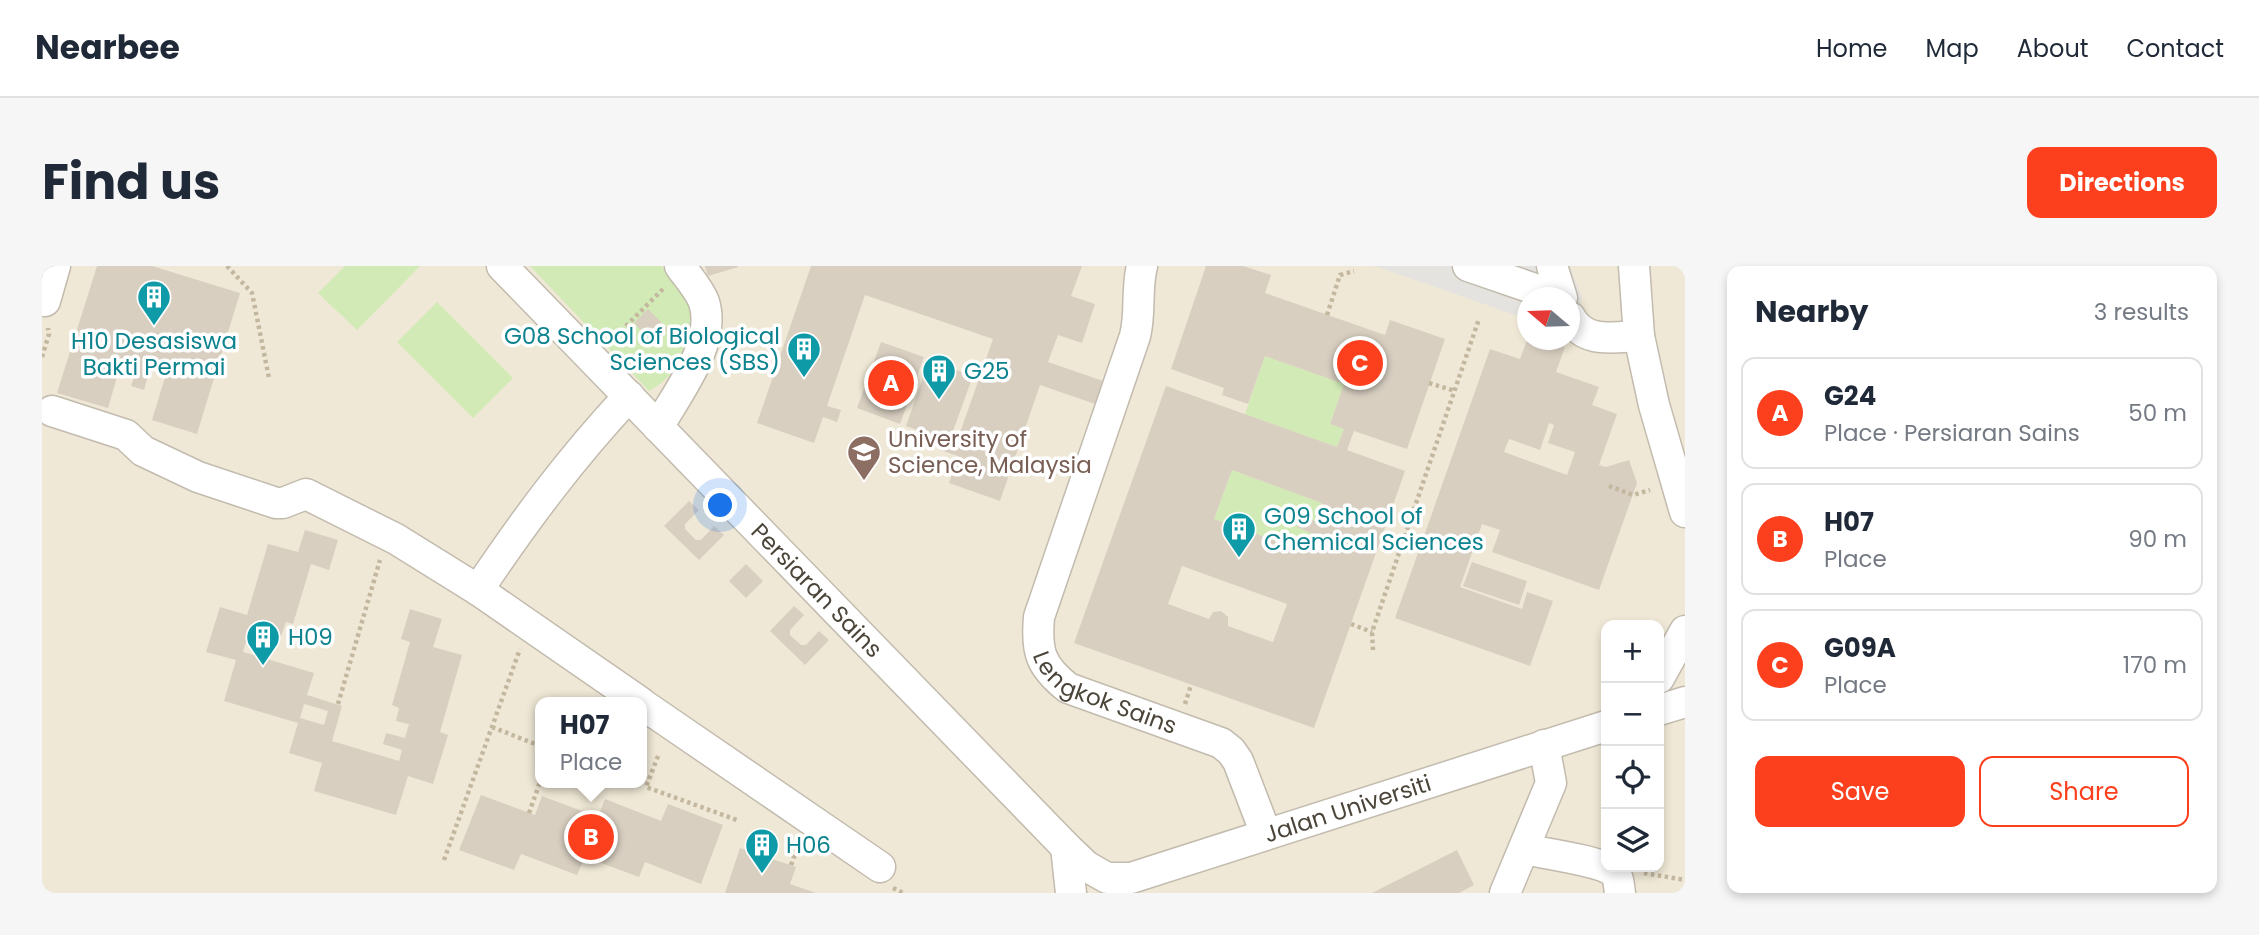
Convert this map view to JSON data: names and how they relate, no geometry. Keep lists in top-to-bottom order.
{
  "streets": {
    "street": ["Persiaran Sains", "Lengkok Sains", "Jalan Universiti"]
  },
  "crossings": [
    ["Persiaran Sains", "Jalan Universiti"],
    ["Lengkok Sains", "Jalan Universiti"]
  ],
  "places": {
    "building": [
      "H10 Desasiswa Bakti Permai",
      "G08 School of Biological Sciences (SBS)",
      "G25",
      "G09 School of Chemical Sciences",
      "H09",
      "H06"
    ],
    "school or university": ["University of Science, Malaysia"]
  },
  "north": "left",
  "page": {
    "header": "Nearbee",
    "nav": [
      "Home",
      "Map",
      "About",
      "Contact"
    ],
    "title": "Find us",
    "buttons": [
      "Directions",
      ["Save", "Share"]
    ],
    "heading": ["Nearby", "3 results"],
    "pins": ["C", "A", "B"],
    "list": [
      {
        "mark": "A",
        "name": "G24",
        "note": "Place · Persiaran Sains",
        "value": "50 m"
      },
      {
        "mark": "B",
        "name": "H07",
        "note": "Place",
        "value": "90 m"
      },
      {
        "mark": "C",
        "name": "G09A",
        "note": "Place",
        "value": "170 m"
      }
    ],
    "map_buttons": ["+", "−"],
    "popup": ["H07", "Place"]
  }
}
